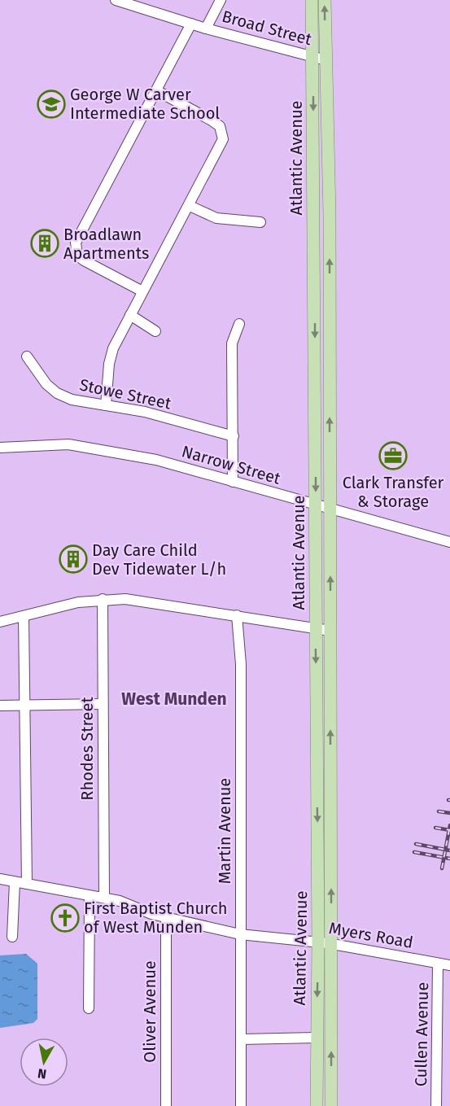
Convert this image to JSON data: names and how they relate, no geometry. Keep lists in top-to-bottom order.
{
  "streets": {
    "main road": ["Atlantic Avenue"],
    "street": [
      "Broad Street",
      "Stowe Street",
      "Narrow Street",
      "Rhodes Street",
      "Martin Avenue",
      "Myers Road",
      "Oliver Avenue",
      "Cullen Avenue"
    ]
  },
  "crossings": [
    ["Broad Street", "Atlantic Avenue"],
    ["Atlantic Avenue", "Narrow Street"],
    ["Atlantic Avenue", "Myers Road"],
    ["Rhodes Street", "Myers Road"],
    ["Martin Avenue", "Myers Road"],
    ["Myers Road", "Oliver Avenue"],
    ["Myers Road", "Cullen Avenue"]
  ],
  "districts": ["West Munden"],
  "places": {
    "school or university": ["George W Carver Intermediate School"],
    "building": ["Broadlawn Apartments", "Day Care Child Dev Tidewater L/h"],
    "office": ["Clark Transfer & Storage"],
    "church": ["First Baptist Church of West Munden"]
  },
  "north": "bottom"
}
